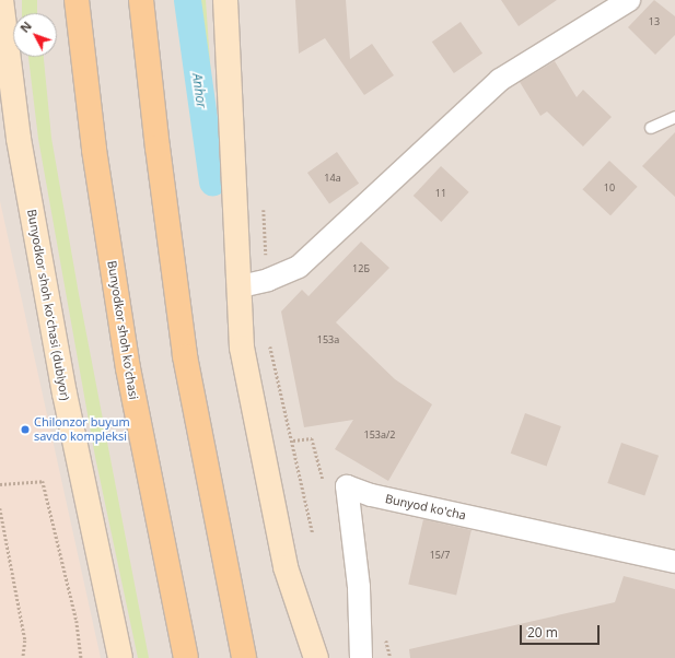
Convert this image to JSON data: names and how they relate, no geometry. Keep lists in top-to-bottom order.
{
  "streets": {
    "main road": ["Bunyodkor shoh ko'chasi"],
    "street": ["Bunyodkor shoh koʻchasi (dublyor)", "Bunyod ko'cha"]
  },
  "water": ["Anhor"],
  "places": ["Chilonzor buyum savdo kompleksi"],
  "house_numbers": [
    "13",
    "14a",
    "10",
    "11",
    "12Б",
    "153a",
    "153a/2",
    "15/7"
  ],
  "scale_bar": "20 m",
  "north": "top left"
}
